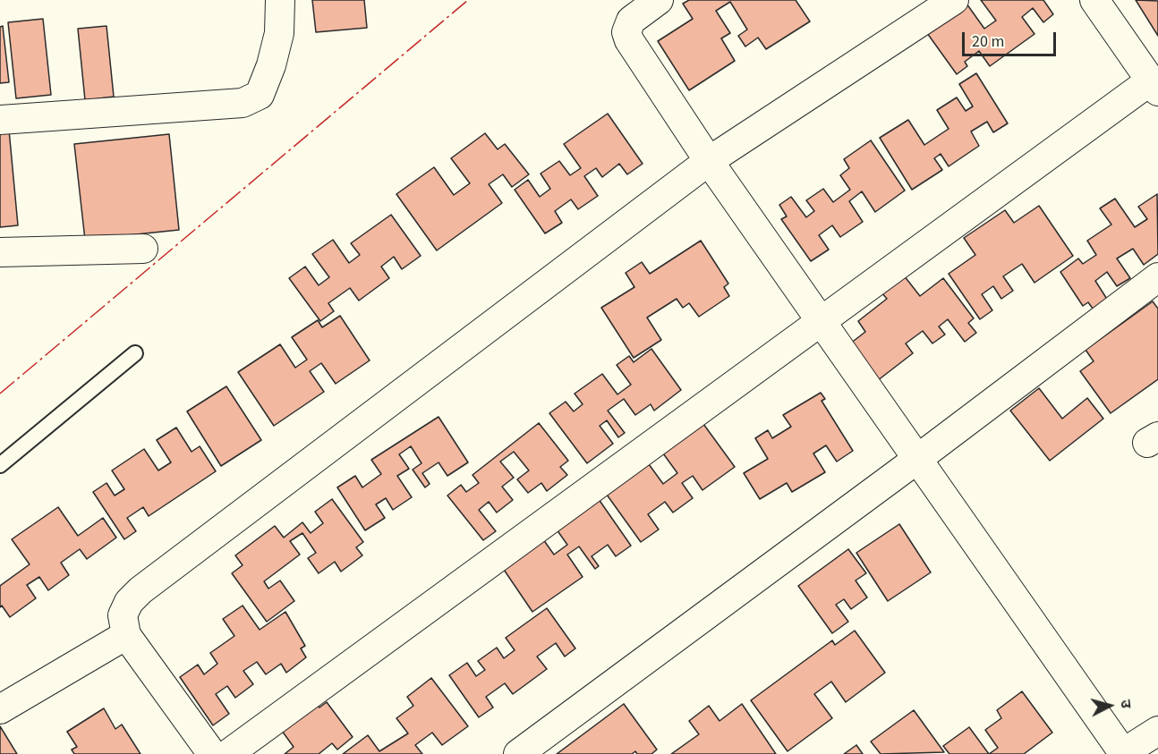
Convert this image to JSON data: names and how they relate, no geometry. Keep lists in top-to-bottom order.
{
  "scale_bar": "20 m",
  "north": "right"
}
